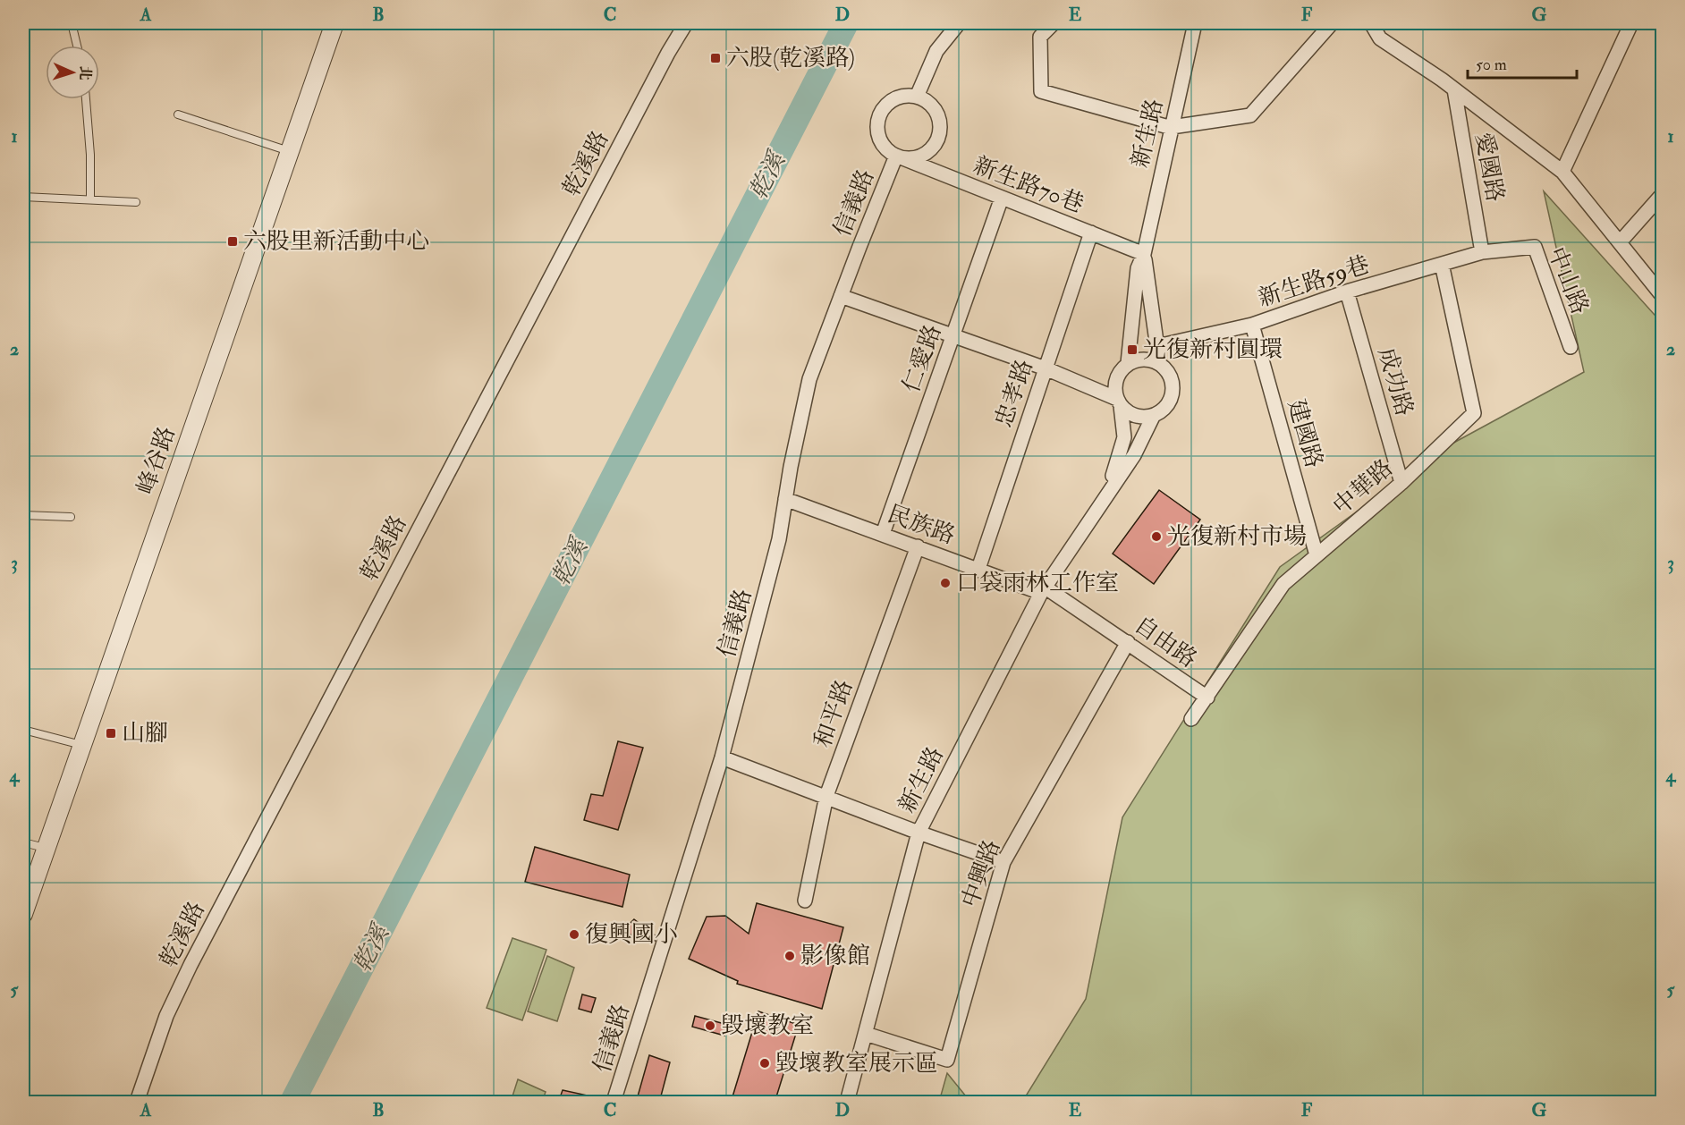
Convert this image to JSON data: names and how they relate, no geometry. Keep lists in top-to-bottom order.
{
  "streets": {
    "street": [
      "新生路",
      "乾溪路",
      "愛國路",
      "新生路70巷",
      "信義路",
      "中山路",
      "新生路59巷",
      "仁愛路",
      "成功路",
      "忠孝路",
      "建國路",
      "峰谷路",
      "中華路",
      "民族路",
      "自由路",
      "和平路",
      "中興路"
    ]
  },
  "crossings": [
    ["新生路", "新生路70巷"],
    ["新生路", "新生路59巷"],
    ["新生路", "民族路"],
    ["新生路", "自由路"],
    ["新生路", "中興路"],
    ["愛國路", "中山路"],
    ["愛國路", "新生路59巷"],
    ["新生路70巷", "信義路"],
    ["新生路70巷", "仁愛路"],
    ["新生路70巷", "忠孝路"],
    ["信義路", "民族路"],
    ["中山路", "新生路59巷"],
    ["新生路59巷", "成功路"],
    ["新生路59巷", "建國路"],
    ["新生路59巷", "中華路"],
    ["仁愛路", "民族路"],
    ["成功路", "中華路"],
    ["忠孝路", "民族路"],
    ["建國路", "中華路"],
    ["中華路", "自由路"],
    ["民族路", "自由路"],
    ["民族路", "和平路"],
    ["自由路", "中興路"]
  ],
  "water": ["乾溪"],
  "places": {
    "transit": [
      "六股(乾溪路)",
      "六股里新活動中心",
      "光復新村圓環",
      "山腳"
    ],
    "other": [
      "光復新村市場",
      "口袋雨林工作室",
      "復興國小",
      "影像館",
      "毀壞教室",
      "毀壞教室展示區"
    ]
  },
  "scale_bar": "50 m",
  "north": "right",
  "grid": {
    "columns": [
      "A",
      "B",
      "C",
      "D",
      "E",
      "F",
      "G"
    ],
    "rows": [
      "1",
      "2",
      "3",
      "4",
      "5"
    ]
  }
}
